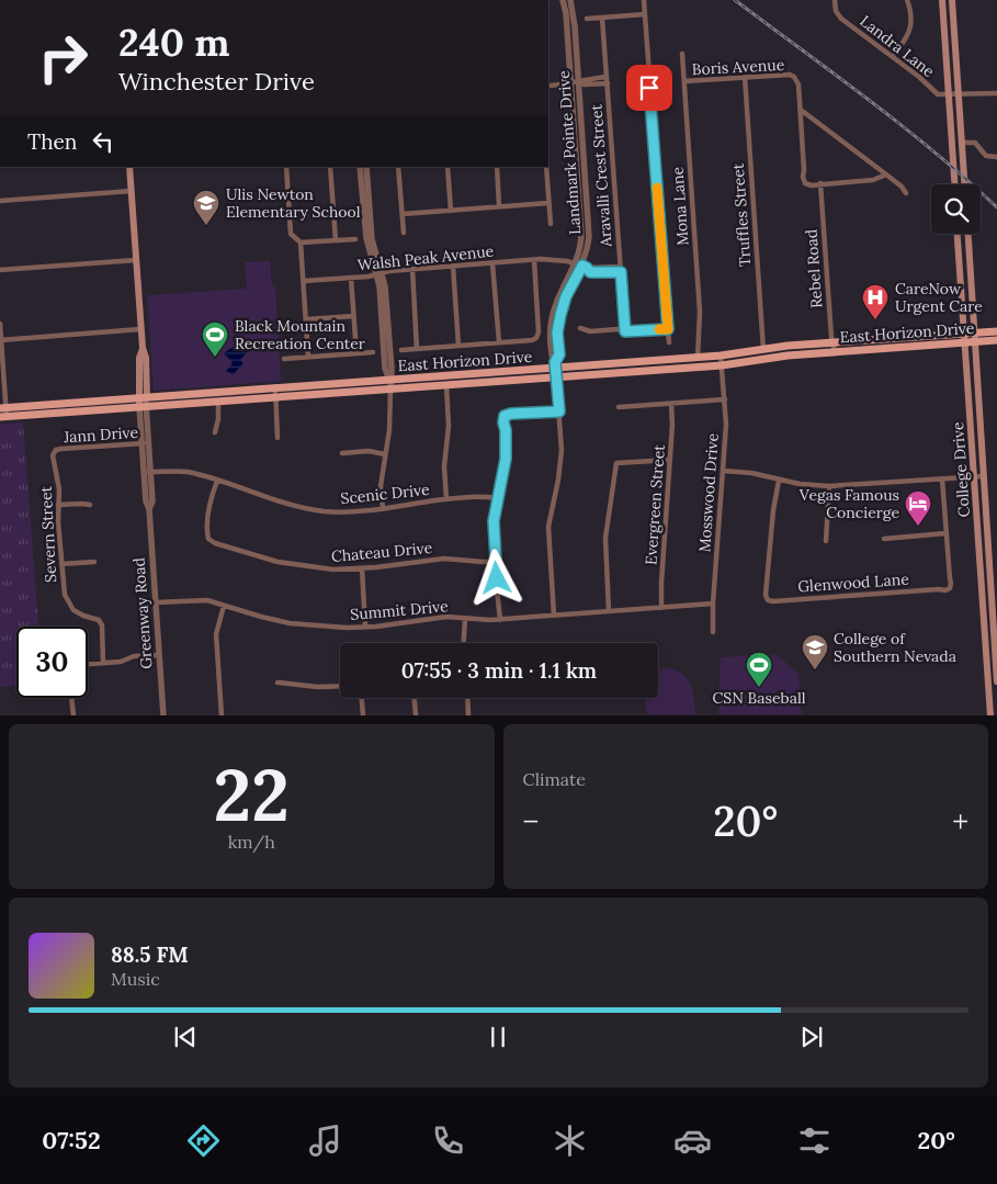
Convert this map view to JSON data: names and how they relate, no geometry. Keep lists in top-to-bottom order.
{
  "streets": {
    "main road": ["East Horizon Drive", "College Drive", "Greenway Road"],
    "street": [
      "Landra Lane",
      "Boris Avenue",
      "Landmark Pointe Drive",
      "Aravalli Crest Street",
      "Mona Lane",
      "Truffles Street",
      "Walsh Peak Avenue",
      "Rebel Road",
      "Jann Drive",
      "Mosswood Drive",
      "Scenic Drive",
      "Evergreen Street",
      "Severn Street",
      "Chateau Drive",
      "Glenwood Lane",
      "Summit Drive"
    ]
  },
  "crossings": [
    ["Boris Avenue", "Mona Lane"],
    ["Boris Avenue", "Truffles Street"],
    ["Landmark Pointe Drive", "Walsh Peak Avenue"],
    ["Landmark Pointe Drive", "East Horizon Drive"],
    ["Aravalli Crest Street", "Walsh Peak Avenue"],
    ["Mona Lane", "East Horizon Drive"],
    ["Truffles Street", "East Horizon Drive"],
    ["Rebel Road", "East Horizon Drive"],
    ["East Horizon Drive", "College Drive"],
    ["East Horizon Drive", "Mosswood Drive"],
    ["East Horizon Drive", "Greenway Road"],
    ["Jann Drive", "Severn Street"],
    ["Jann Drive", "Greenway Road"],
    ["Mosswood Drive", "Summit Drive"],
    ["Scenic Drive", "Chateau Drive"],
    ["Scenic Drive", "Greenway Road"],
    ["Evergreen Street", "Summit Drive"],
    ["Summit Drive", "Greenway Road"]
  ],
  "places": {
    "school or university": ["Ulis Newton Elementary School", "College of Southern Nevada"],
    "hospital": ["CareNow Urgent Care"],
    "sports": ["Black Mountain Recreation Center", "CSN Baseball"],
    "hotel": ["Vegas Famous Concierge"]
  },
  "page": {
    "turn": ["240 m", "Winchester Drive"],
    "then": "Then",
    "limit": "30",
    "trip": "07:55 · 3 min · 1.1 km",
    "tile": [
      ["22", "km/h"],
      "Climate"
    ],
    "heat": ["−", "20°", "+"],
    "song": ["88.5 FM", "Music"],
    "tabs": ["07:52", "20°"]
  }
}
